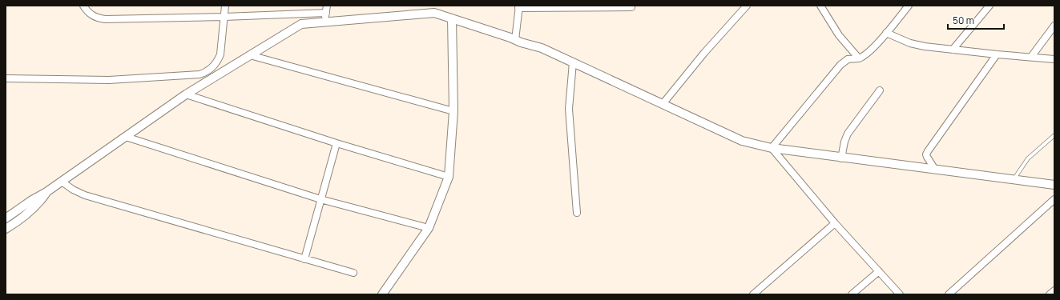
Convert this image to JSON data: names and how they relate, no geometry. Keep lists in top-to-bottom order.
{
  "scale_bar": "50 m"
}
